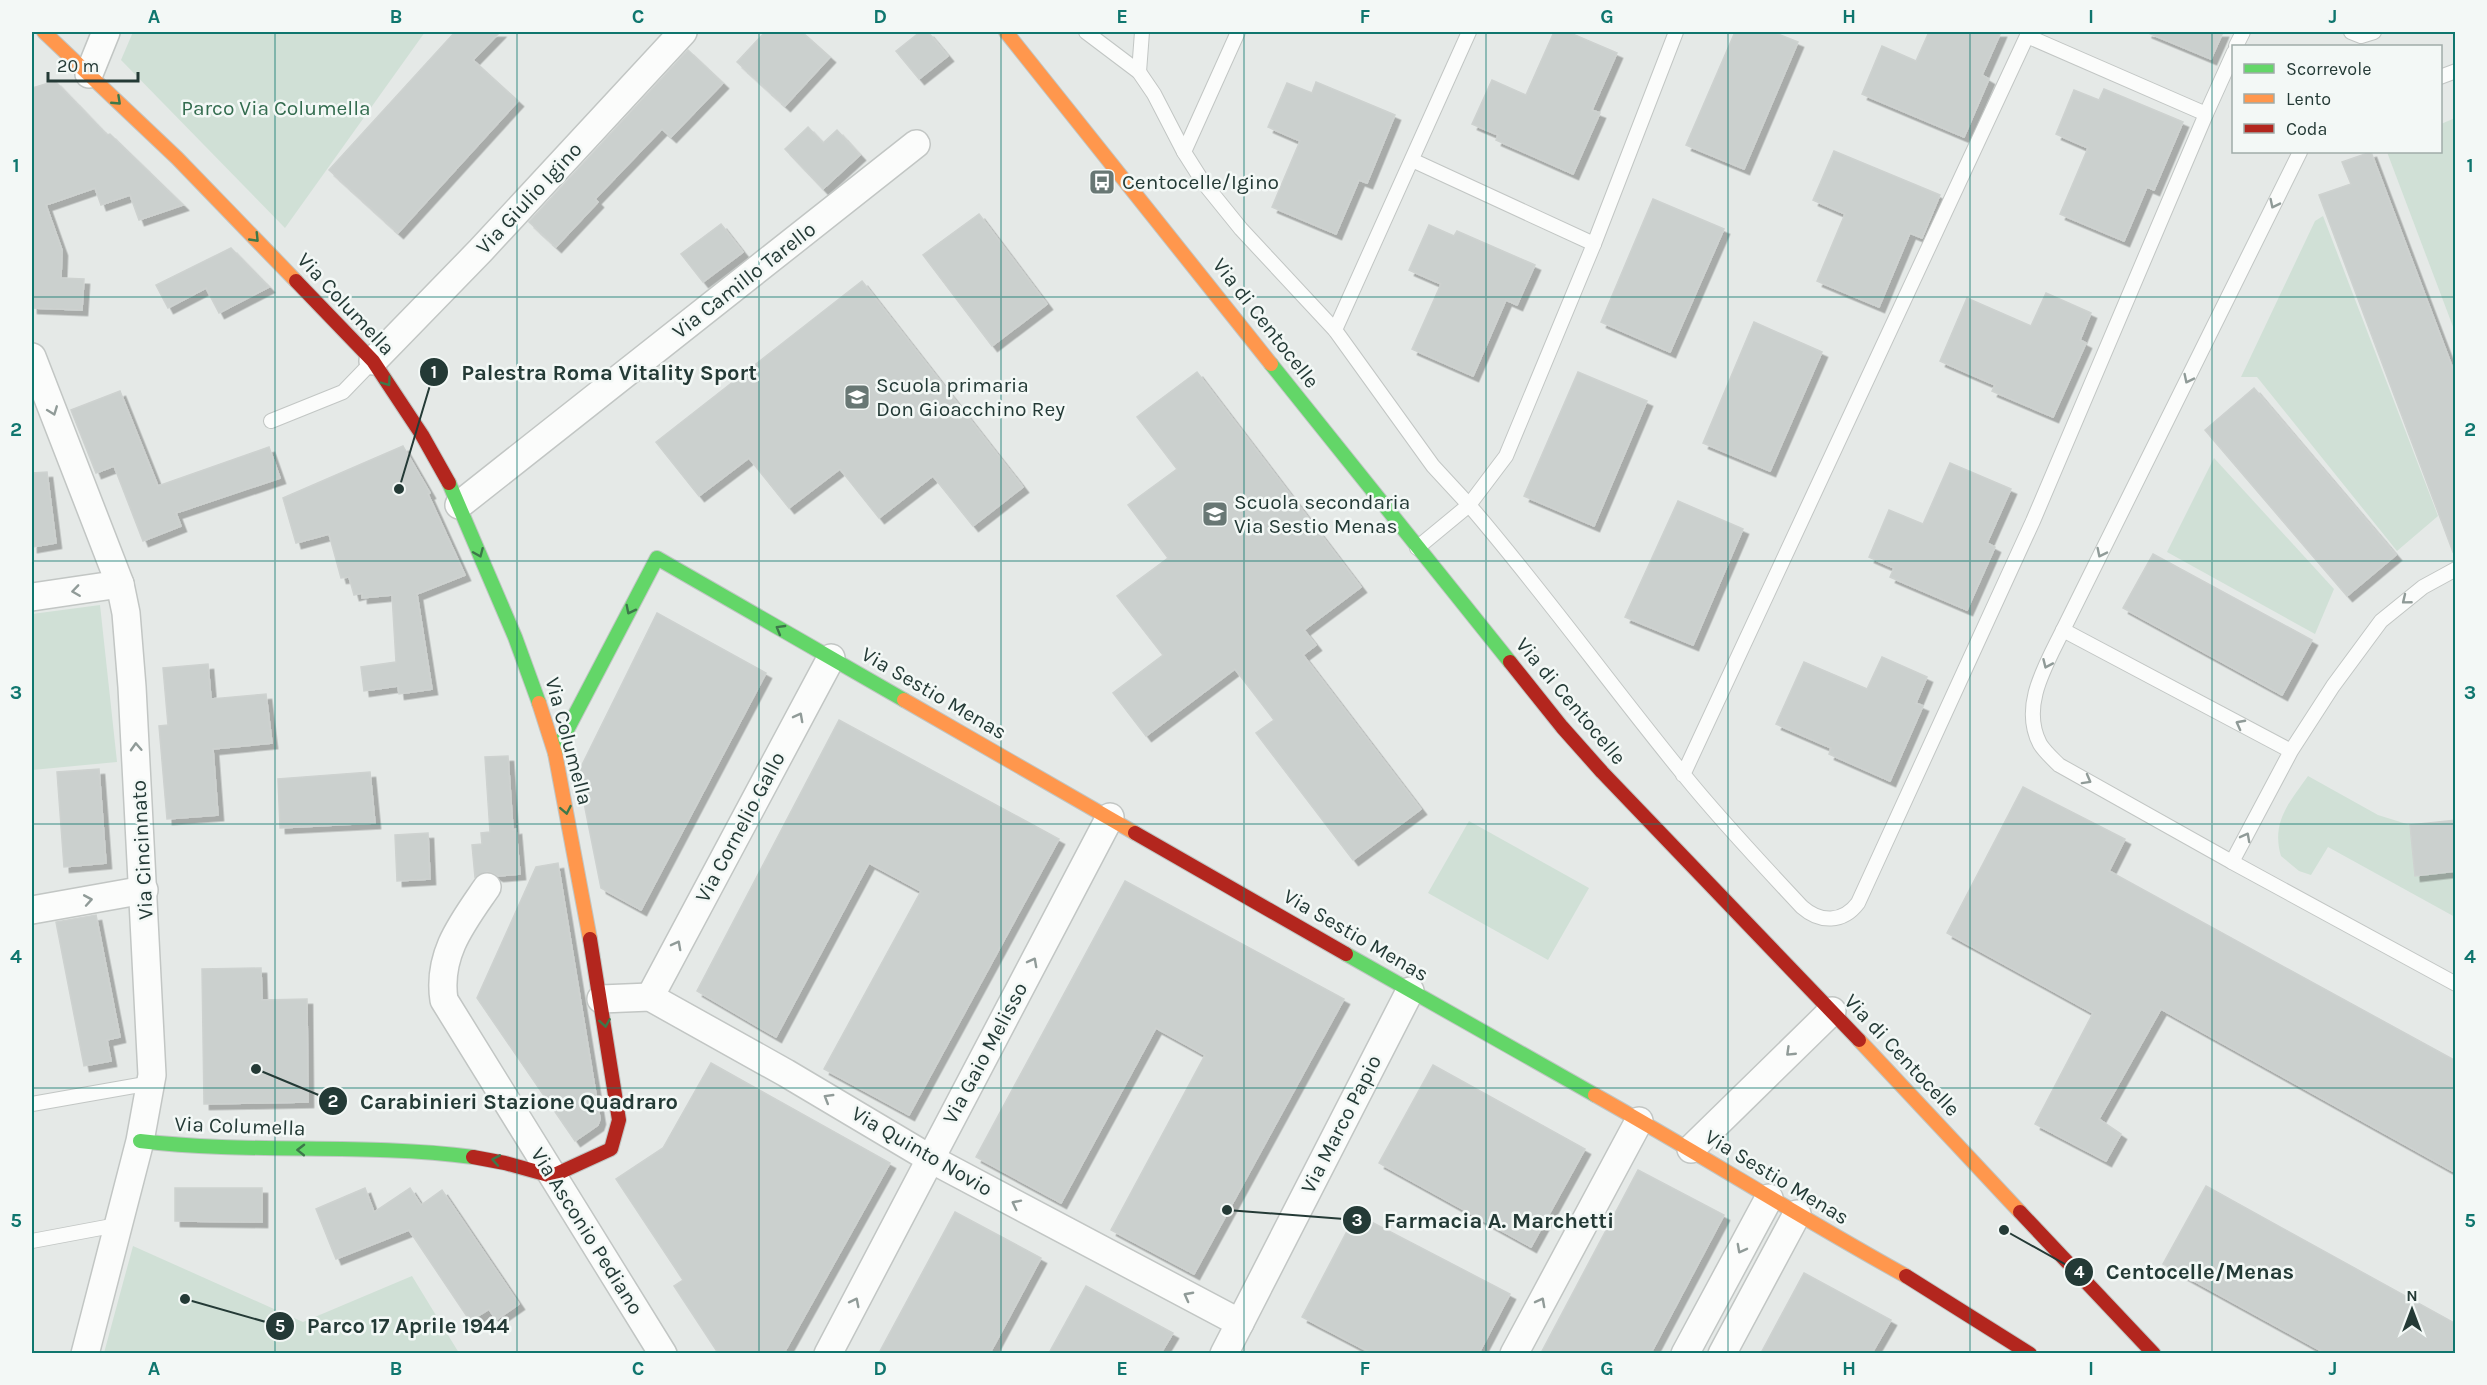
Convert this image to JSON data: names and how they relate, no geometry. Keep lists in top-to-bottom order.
{
  "streets": {
    "street": [
      "Via Giulio Igino",
      "Via Camillo Tarello",
      "Via Columella",
      "Via di Centocelle",
      "Via Sestio Menas",
      "Via Cornelio Gallo",
      "Via Cincinnato",
      "Via Gaio Melisso",
      "Via Marco Papio",
      "Via Quinto Novio",
      "Via Asconio Pediano"
    ]
  },
  "crossings": [
    ["Via Giulio Igino", "Via Columella"],
    ["Via Camillo Tarello", "Via Columella"],
    ["Via Columella", "Via Sestio Menas"],
    ["Via Columella", "Via Cincinnato"],
    ["Via Columella", "Via Asconio Pediano"],
    ["Via Sestio Menas", "Via Cornelio Gallo"],
    ["Via Sestio Menas", "Via Gaio Melisso"],
    ["Via Sestio Menas", "Via Marco Papio"],
    ["Via Cornelio Gallo", "Via Quinto Novio"],
    ["Via Gaio Melisso", "Via Quinto Novio"],
    ["Via Marco Papio", "Via Quinto Novio"]
  ],
  "one_way": ["Via Cornelio Gallo", "Via Gaio Melisso", "Via Quinto Novio"],
  "parks": ["Parco Via Columella"],
  "places": {
    "bus stop": ["Centocelle/Igino"],
    "school or university": ["Scuola primaria Don Gioacchino Rey", "Scuola secondaria Via Sestio Menas"],
    "other": [
      "Palestra Roma Vitality Sport",
      "Carabinieri Stazione Quadraro",
      "Farmacia A. Marchetti",
      "Centocelle/Menas",
      "Parco 17 Aprile 1944"
    ]
  },
  "legend": ["Scorrevole", "Lento", "Coda"],
  "scale_bar": "20 m",
  "north": "top",
  "grid": {
    "columns": [
      "A",
      "B",
      "C",
      "D",
      "E",
      "F",
      "G",
      "H",
      "I",
      "J"
    ],
    "rows": [
      "1",
      "2",
      "3",
      "4",
      "5"
    ]
  }
}
